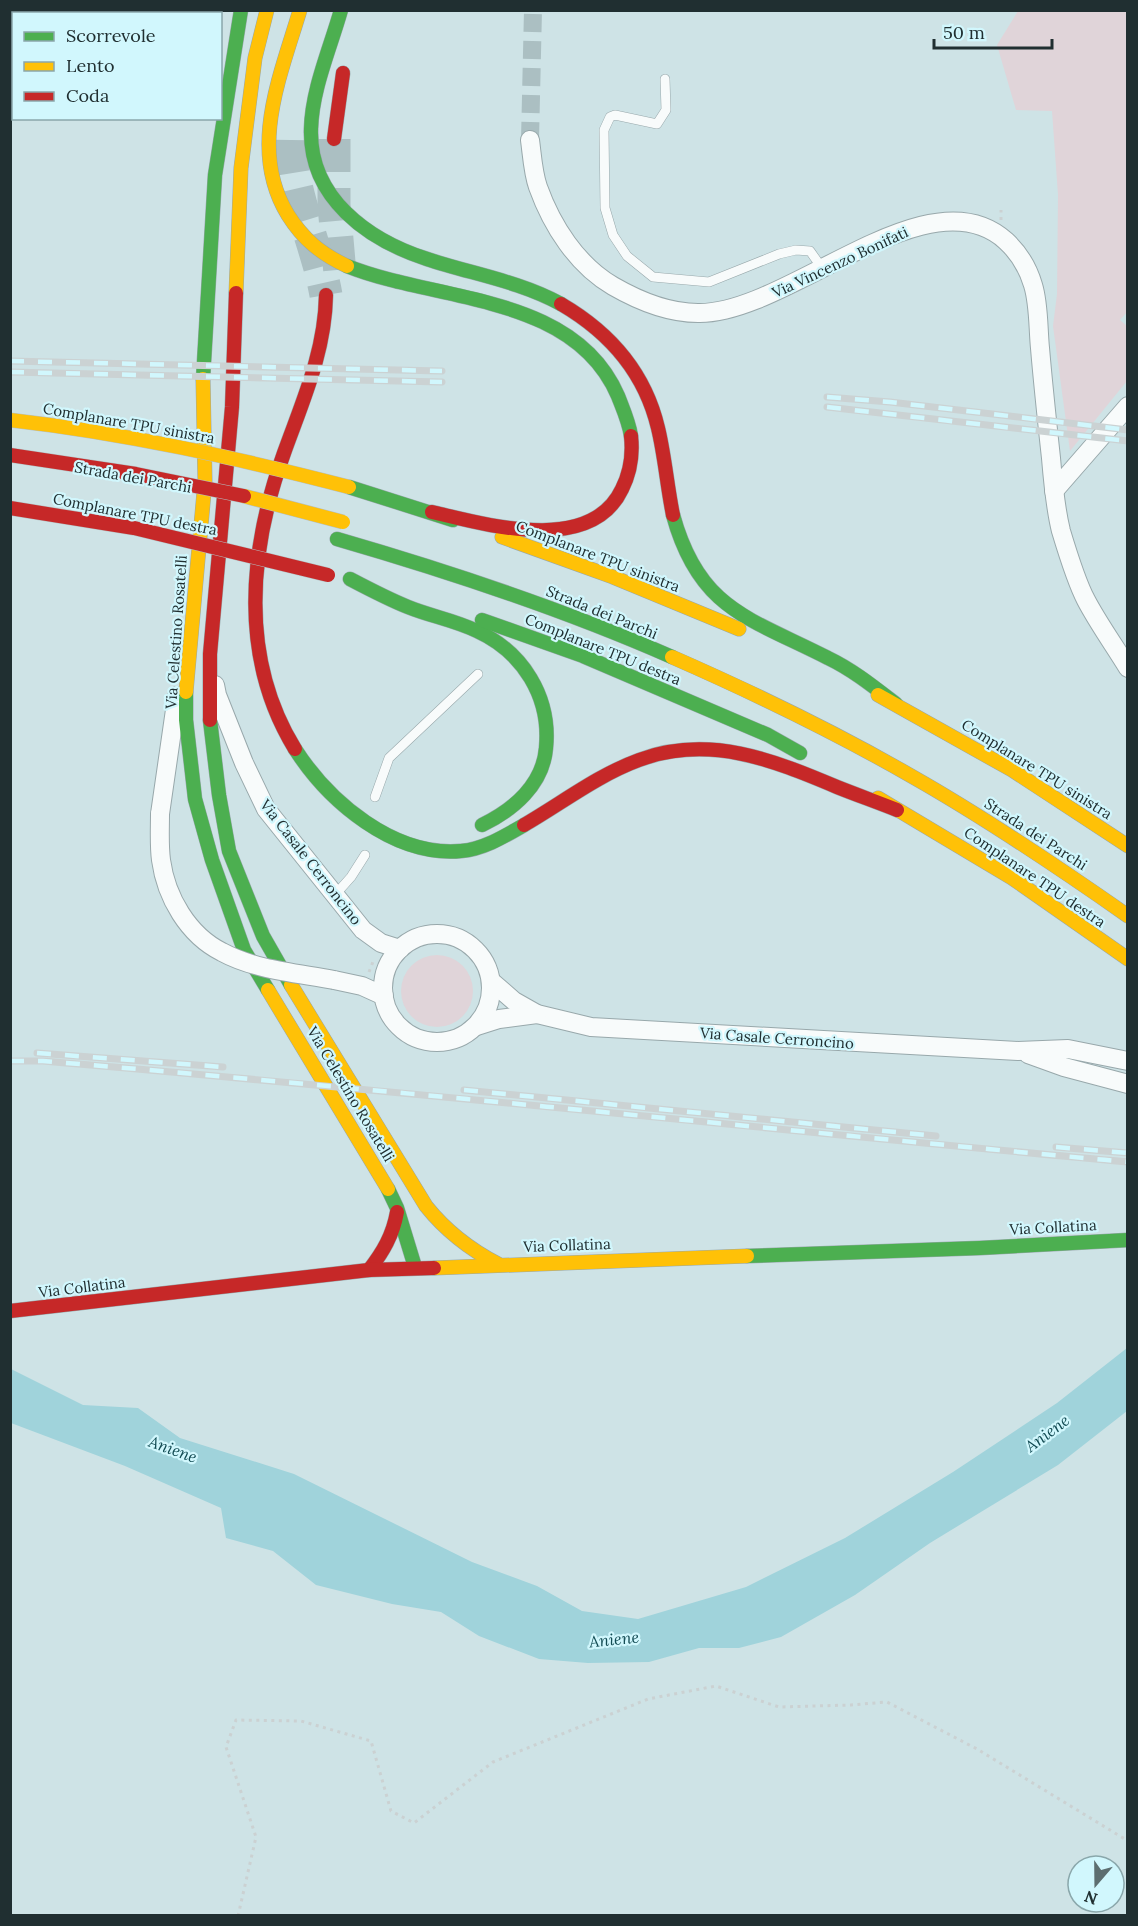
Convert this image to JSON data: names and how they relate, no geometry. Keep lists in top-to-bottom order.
{
  "streets": {
    "main road": [
      "Complanare TPU sinistra",
      "Strada dei Parchi",
      "Complanare TPU destra",
      "Via Celestino Rosatelli",
      "Via Collatina"
    ],
    "street": ["Via Vincenzo Bonifati", "Via Casale Cerroncino"]
  },
  "crossings": [
    ["Via Celestino Rosatelli", "Via Casale Cerroncino"],
    ["Via Celestino Rosatelli", "Via Collatina"]
  ],
  "water": ["Aniene"],
  "legend": ["Scorrevole", "Lento", "Coda"],
  "scale_bar": "50 m",
  "north": "bottom"
}
